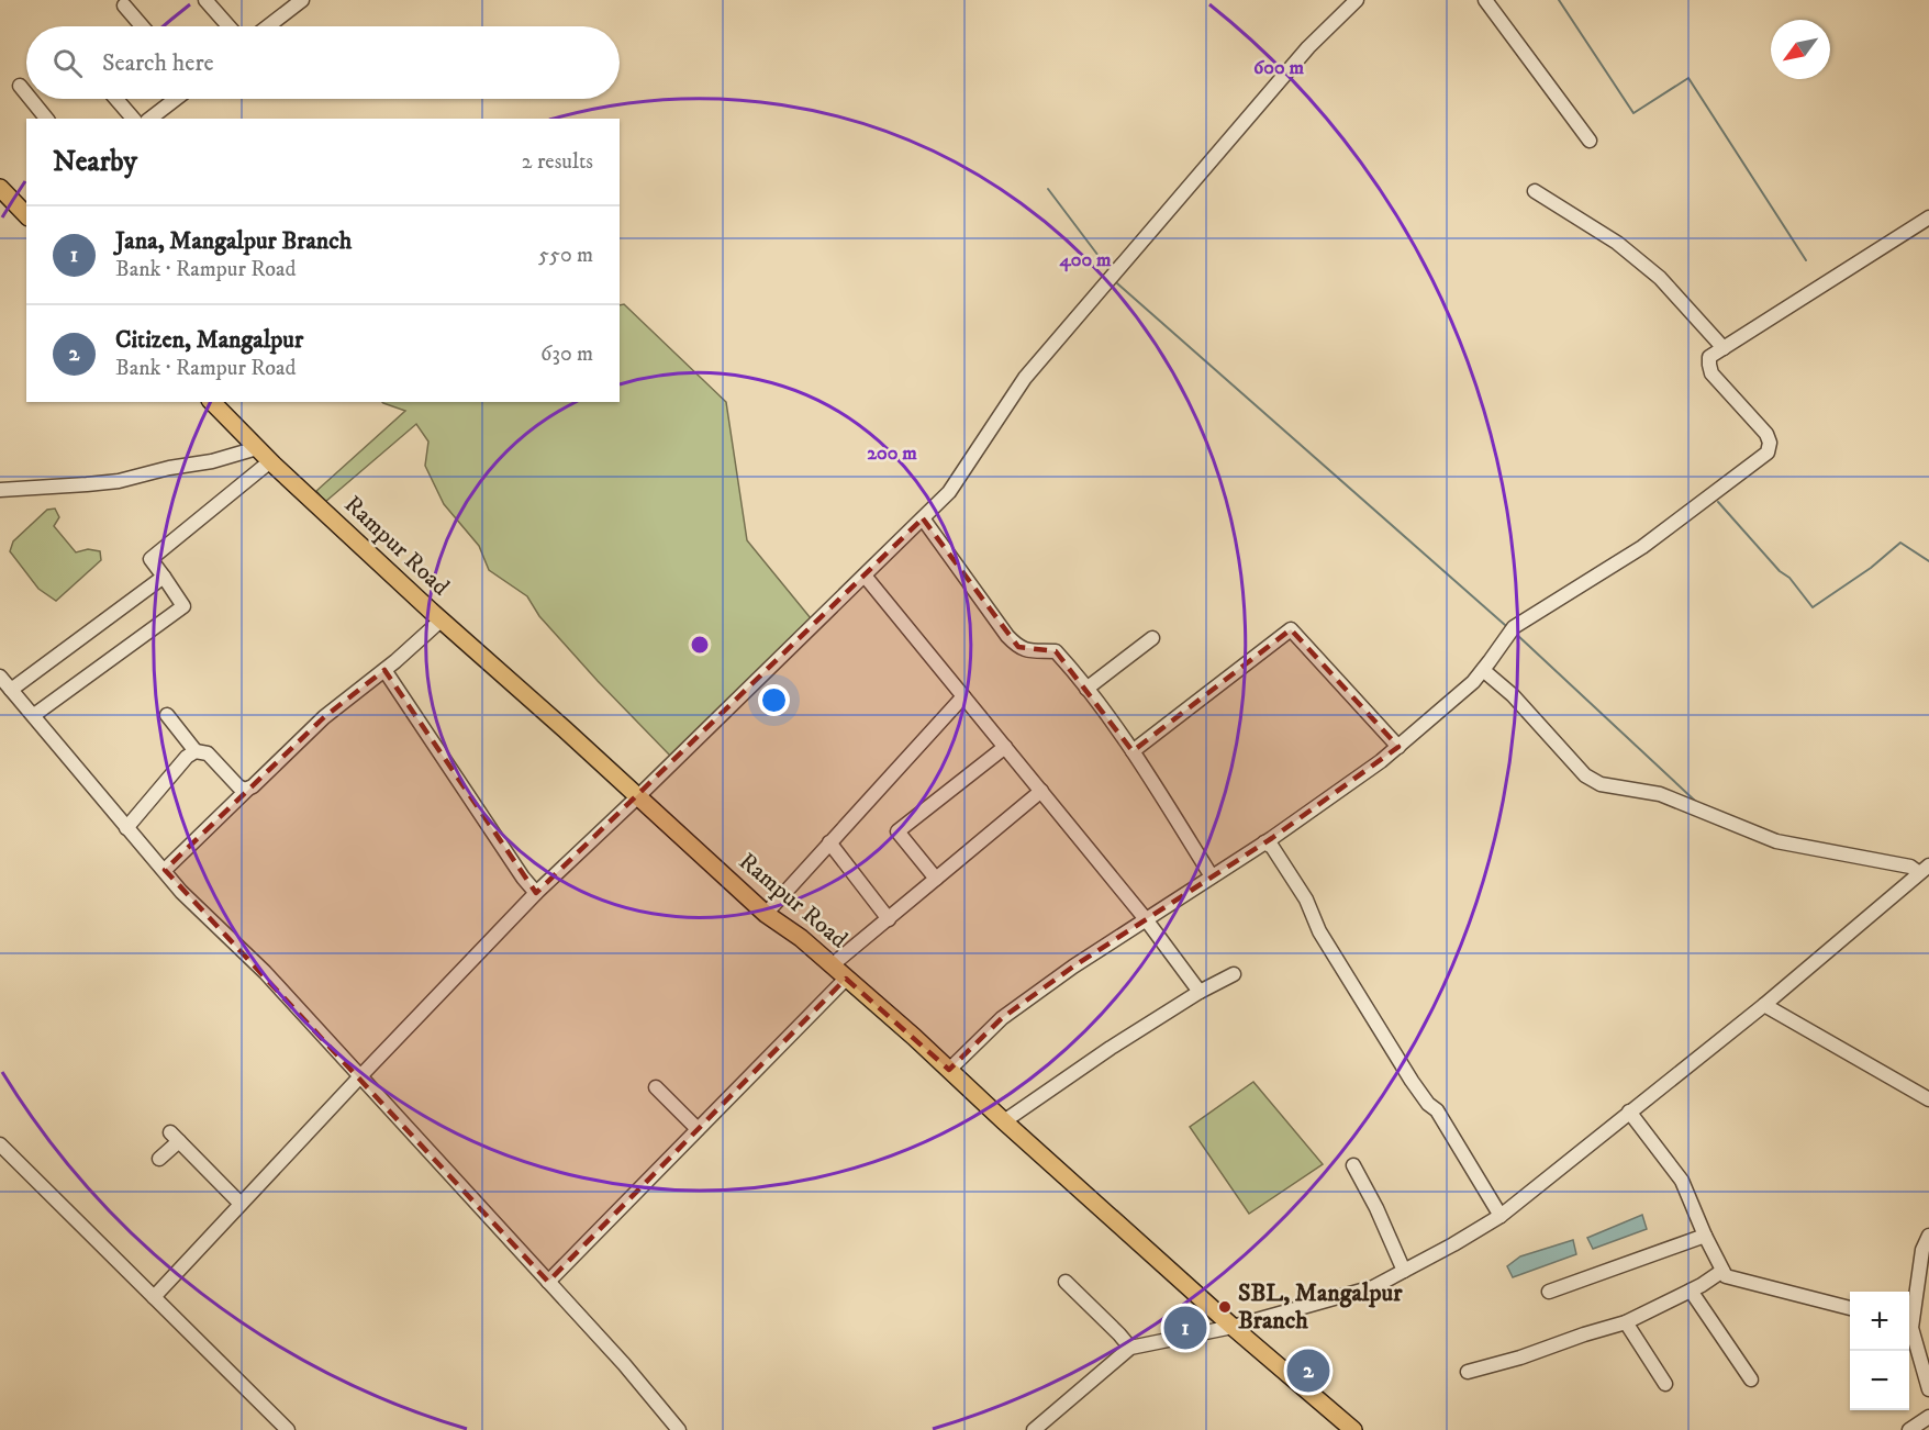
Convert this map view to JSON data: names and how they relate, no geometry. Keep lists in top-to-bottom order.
{
  "streets": {
    "main road": ["Rampur Road"]
  },
  "places": ["SBL, Mangalpur Branch"],
  "north": "bottom left",
  "page": {
    "search": "Search here",
    "heading": ["Nearby", "2 results"],
    "list": [
      {
        "mark": "1",
        "name": "Jana, Mangalpur Branch",
        "note": "Bank · Rampur Road",
        "value": "550 m"
      },
      {
        "mark": "2",
        "name": "Citizen, Mangalpur",
        "note": "Bank · Rampur Road",
        "value": "630 m"
      }
    ],
    "map_buttons": ["+", "−"],
    "pins": ["1", "2"]
  },
  "rings": ["600 m", "400 m", "200 m"]
}
